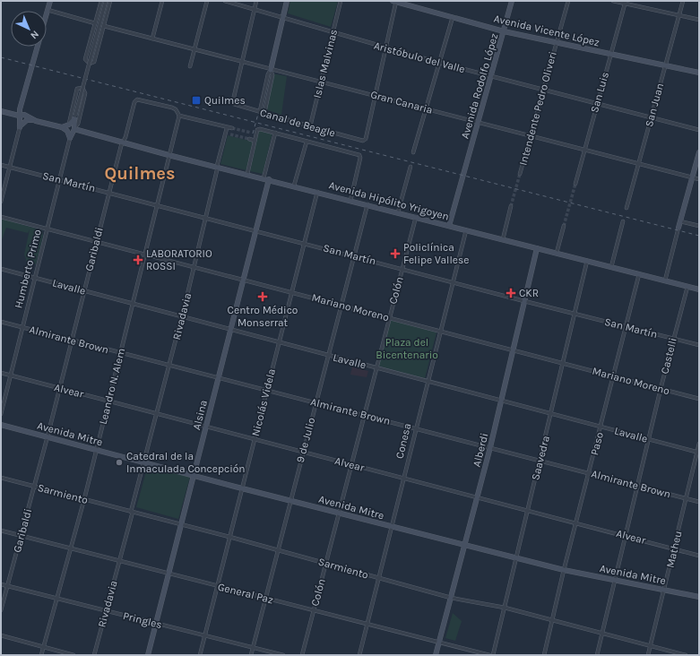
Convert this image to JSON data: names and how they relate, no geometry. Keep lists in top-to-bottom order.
{
  "streets": {
    "main road": [
      "Avenida Vicente López",
      "Avenida Rodolfo López",
      "Avenida Hipólito Yrigoyen",
      "Humberto Primo",
      "Alsina",
      "Avenida Mitre",
      "Alberdi"
    ],
    "street": [
      "Aristóbulo del Valle",
      "Islas Malvinas",
      "San Luis",
      "Gran Canaria",
      "San Juan",
      "Intendente Pedro Oliveri",
      "Canal de Beagle",
      "San Martín",
      "Garibaldi",
      "Lavalle",
      "Colón",
      "Mariano Moreno",
      "Rivadavia",
      "Almirante Brown",
      "Castelli",
      "Leandro N. Alem",
      "Alvear",
      "Nicolás Videla",
      "9 de Julio",
      "Conesa",
      "Paso",
      "Saavedra",
      "Sarmiento",
      "Matheu",
      "General Paz",
      "Pringles"
    ]
  },
  "crossings": [
    ["Avenida Vicente López", "Avenida Rodolfo López"],
    ["Avenida Vicente López", "San Luis"],
    ["Avenida Vicente López", "San Juan"],
    ["Avenida Vicente López", "Intendente Pedro Oliveri"],
    ["Aristóbulo del Valle", "Islas Malvinas"],
    ["Aristóbulo del Valle", "Avenida Rodolfo López"],
    ["Aristóbulo del Valle", "San Luis"],
    ["Aristóbulo del Valle", "San Juan"],
    ["Aristóbulo del Valle", "Intendente Pedro Oliveri"],
    ["Islas Malvinas", "Gran Canaria"],
    ["Islas Malvinas", "Canal de Beagle"],
    ["Avenida Rodolfo López", "Gran Canaria"],
    ["Avenida Rodolfo López", "Avenida Hipólito Yrigoyen"],
    ["San Luis", "Gran Canaria"],
    ["Gran Canaria", "San Juan"],
    ["Gran Canaria", "Intendente Pedro Oliveri"],
    ["Gran Canaria", "Canal de Beagle"],
    ["San Martín", "Garibaldi"],
    ["San Martín", "Humberto Primo"],
    ["San Martín", "Colón"],
    ["San Martín", "Rivadavia"],
    ["San Martín", "Castelli"],
    ["San Martín", "Leandro N. Alem"],
    ["San Martín", "Nicolás Videla"],
    ["San Martín", "Alsina"],
    ["San Martín", "9 de Julio"],
    ["San Martín", "Conesa"],
    ["San Martín", "Paso"],
    ["San Martín", "Alberdi"],
    ["San Martín", "Saavedra"],
    ["Avenida Hipólito Yrigoyen", "Garibaldi"],
    ["Avenida Hipólito Yrigoyen", "Humberto Primo"],
    ["Avenida Hipólito Yrigoyen", "Colón"],
    ["Avenida Hipólito Yrigoyen", "Rivadavia"],
    ["Avenida Hipólito Yrigoyen", "Castelli"],
    ["Avenida Hipólito Yrigoyen", "Leandro N. Alem"],
    ["Avenida Hipólito Yrigoyen", "Nicolás Videla"],
    ["Avenida Hipólito Yrigoyen", "Alsina"],
    ["Avenida Hipólito Yrigoyen", "9 de Julio"],
    ["Avenida Hipólito Yrigoyen", "Conesa"],
    ["Avenida Hipólito Yrigoyen", "Paso"],
    ["Avenida Hipólito Yrigoyen", "Alberdi"],
    ["Avenida Hipólito Yrigoyen", "Saavedra"],
    ["Garibaldi", "Lavalle"],
    ["Garibaldi", "Mariano Moreno"],
    ["Garibaldi", "Almirante Brown"],
    ["Garibaldi", "Leandro N. Alem"],
    ["Garibaldi", "Alvear"],
    ["Garibaldi", "Avenida Mitre"],
    ["Garibaldi", "Sarmiento"],
    ["Garibaldi", "General Paz"],
    ["Garibaldi", "Pringles"],
    ["Humberto Primo", "Lavalle"],
    ["Humberto Primo", "Mariano Moreno"],
    ["Humberto Primo", "Almirante Brown"],
    ["Humberto Primo", "Alvear"],
    ["Lavalle", "Colón"],
    ["Lavalle", "Rivadavia"],
    ["Lavalle", "Castelli"],
    ["Lavalle", "Leandro N. Alem"],
    ["Lavalle", "Nicolás Videla"],
    ["Lavalle", "Alsina"],
    ["Lavalle", "9 de Julio"],
    ["Lavalle", "Conesa"],
    ["Lavalle", "Paso"],
    ["Lavalle", "Alberdi"],
    ["Lavalle", "Saavedra"],
    ["Lavalle", "Matheu"],
    ["Colón", "Mariano Moreno"],
    ["Colón", "Almirante Brown"],
    ["Colón", "Alvear"],
    ["Colón", "Avenida Mitre"],
    ["Colón", "Sarmiento"],
    ["Colón", "General Paz"],
    ["Mariano Moreno", "Rivadavia"],
    ["Mariano Moreno", "Castelli"],
    ["Mariano Moreno", "Leandro N. Alem"],
    ["Mariano Moreno", "Nicolás Videla"],
    ["Mariano Moreno", "Alsina"],
    ["Mariano Moreno", "9 de Julio"],
    ["Mariano Moreno", "Conesa"],
    ["Mariano Moreno", "Paso"],
    ["Mariano Moreno", "Alberdi"],
    ["Mariano Moreno", "Saavedra"],
    ["Rivadavia", "Almirante Brown"],
    ["Rivadavia", "Alvear"],
    ["Rivadavia", "Avenida Mitre"],
    ["Rivadavia", "Sarmiento"],
    ["Rivadavia", "General Paz"],
    ["Rivadavia", "Pringles"],
    ["Almirante Brown", "Castelli"],
    ["Almirante Brown", "Leandro N. Alem"],
    ["Almirante Brown", "Nicolás Videla"],
    ["Almirante Brown", "Alsina"],
    ["Almirante Brown", "9 de Julio"],
    ["Almirante Brown", "Conesa"],
    ["Almirante Brown", "Paso"],
    ["Almirante Brown", "Alberdi"],
    ["Almirante Brown", "Saavedra"],
    ["Almirante Brown", "Matheu"],
    ["Castelli", "Alvear"],
    ["Castelli", "Avenida Mitre"],
    ["Castelli", "Sarmiento"],
    ["Leandro N. Alem", "Alvear"],
    ["Leandro N. Alem", "Avenida Mitre"],
    ["Leandro N. Alem", "Sarmiento"],
    ["Leandro N. Alem", "General Paz"],
    ["Leandro N. Alem", "Pringles"],
    ["Alvear", "Nicolás Videla"],
    ["Alvear", "Alsina"],
    ["Alvear", "9 de Julio"],
    ["Alvear", "Conesa"],
    ["Alvear", "Paso"],
    ["Alvear", "Alberdi"],
    ["Alvear", "Saavedra"],
    ["Alvear", "Matheu"],
    ["Nicolás Videla", "Avenida Mitre"],
    ["Nicolás Videla", "Sarmiento"],
    ["Nicolás Videla", "General Paz"],
    ["Nicolás Videla", "Pringles"],
    ["Alsina", "Avenida Mitre"],
    ["Alsina", "Sarmiento"],
    ["Alsina", "General Paz"],
    ["Alsina", "Pringles"],
    ["Avenida Mitre", "9 de Julio"],
    ["Avenida Mitre", "Conesa"],
    ["Avenida Mitre", "Paso"],
    ["Avenida Mitre", "Alberdi"],
    ["Avenida Mitre", "Saavedra"],
    ["Avenida Mitre", "Matheu"],
    ["9 de Julio", "Sarmiento"],
    ["9 de Julio", "General Paz"],
    ["9 de Julio", "Pringles"],
    ["Conesa", "Sarmiento"],
    ["Conesa", "General Paz"],
    ["Paso", "Sarmiento"],
    ["Alberdi", "Sarmiento"],
    ["Alberdi", "General Paz"],
    ["Saavedra", "Sarmiento"],
    ["Sarmiento", "Matheu"]
  ],
  "districts": ["Quilmes"],
  "parks": ["Plaza del Bicentenario"],
  "places": {
    "transit": ["Quilmes"],
    "health": [
      "Policlínica Felipe Vallese",
      "LABORATORIO ROSSI",
      "CKR",
      "Centro Médico Monserrat"
    ],
    "other": ["Catedral de la Inmaculada Concepción"]
  },
  "north": "bottom right"
}
